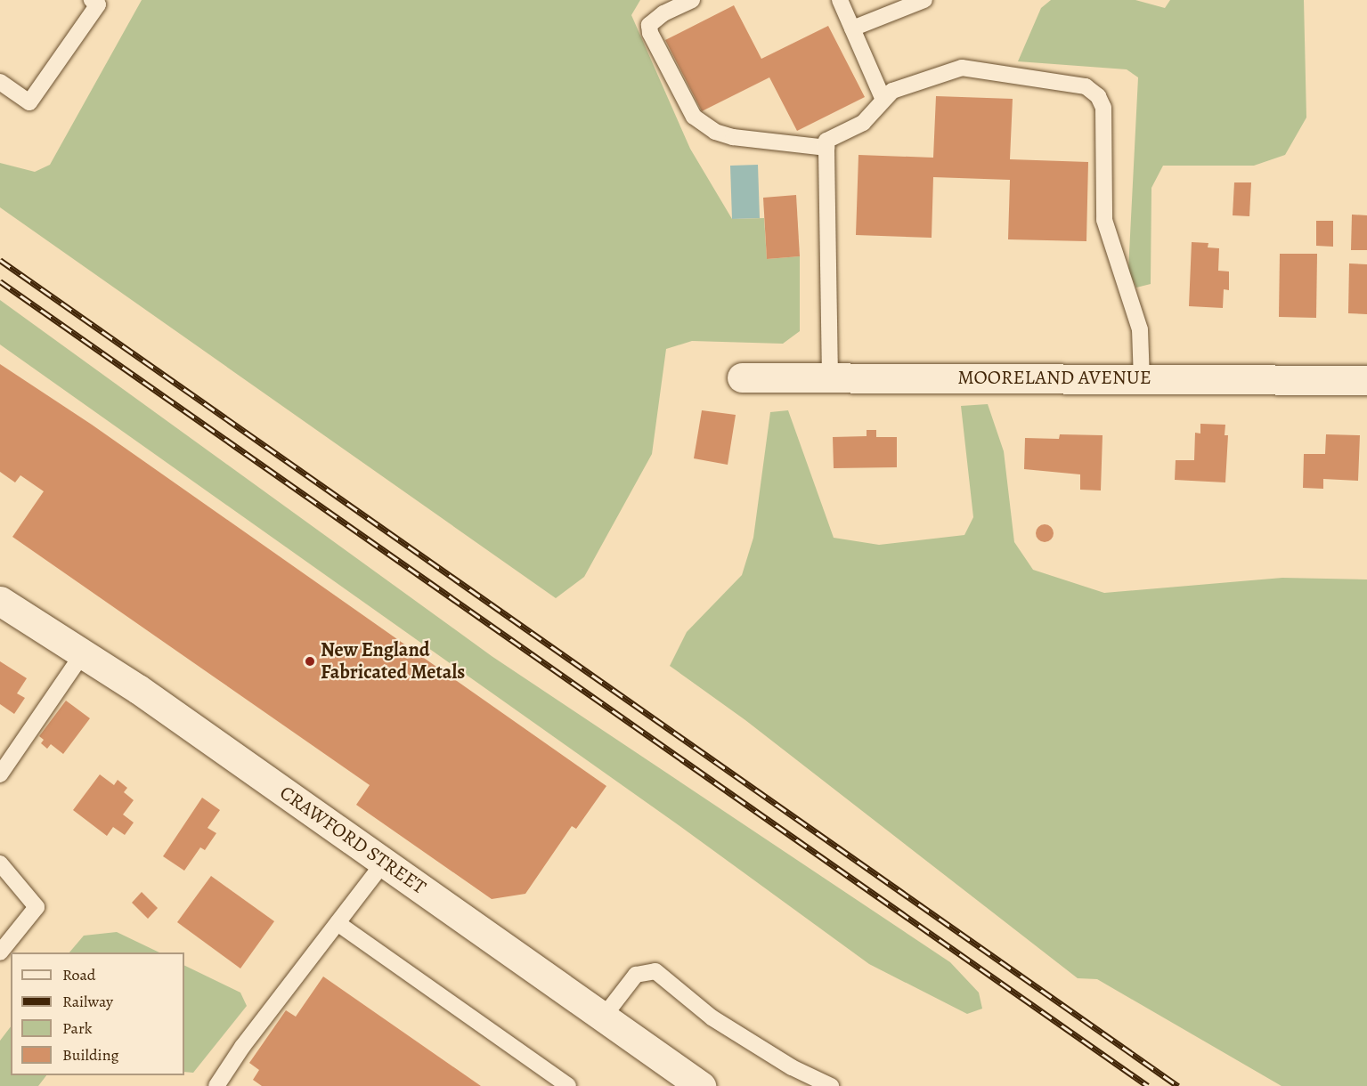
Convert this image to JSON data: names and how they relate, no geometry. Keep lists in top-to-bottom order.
{
  "streets": {
    "main road": ["MOORELAND AVENUE", "CRAWFORD STREET"]
  },
  "places": ["New England Fabricated Metals"],
  "legend": [
    "Road",
    "Railway",
    "Park",
    "Building"
  ]
}
